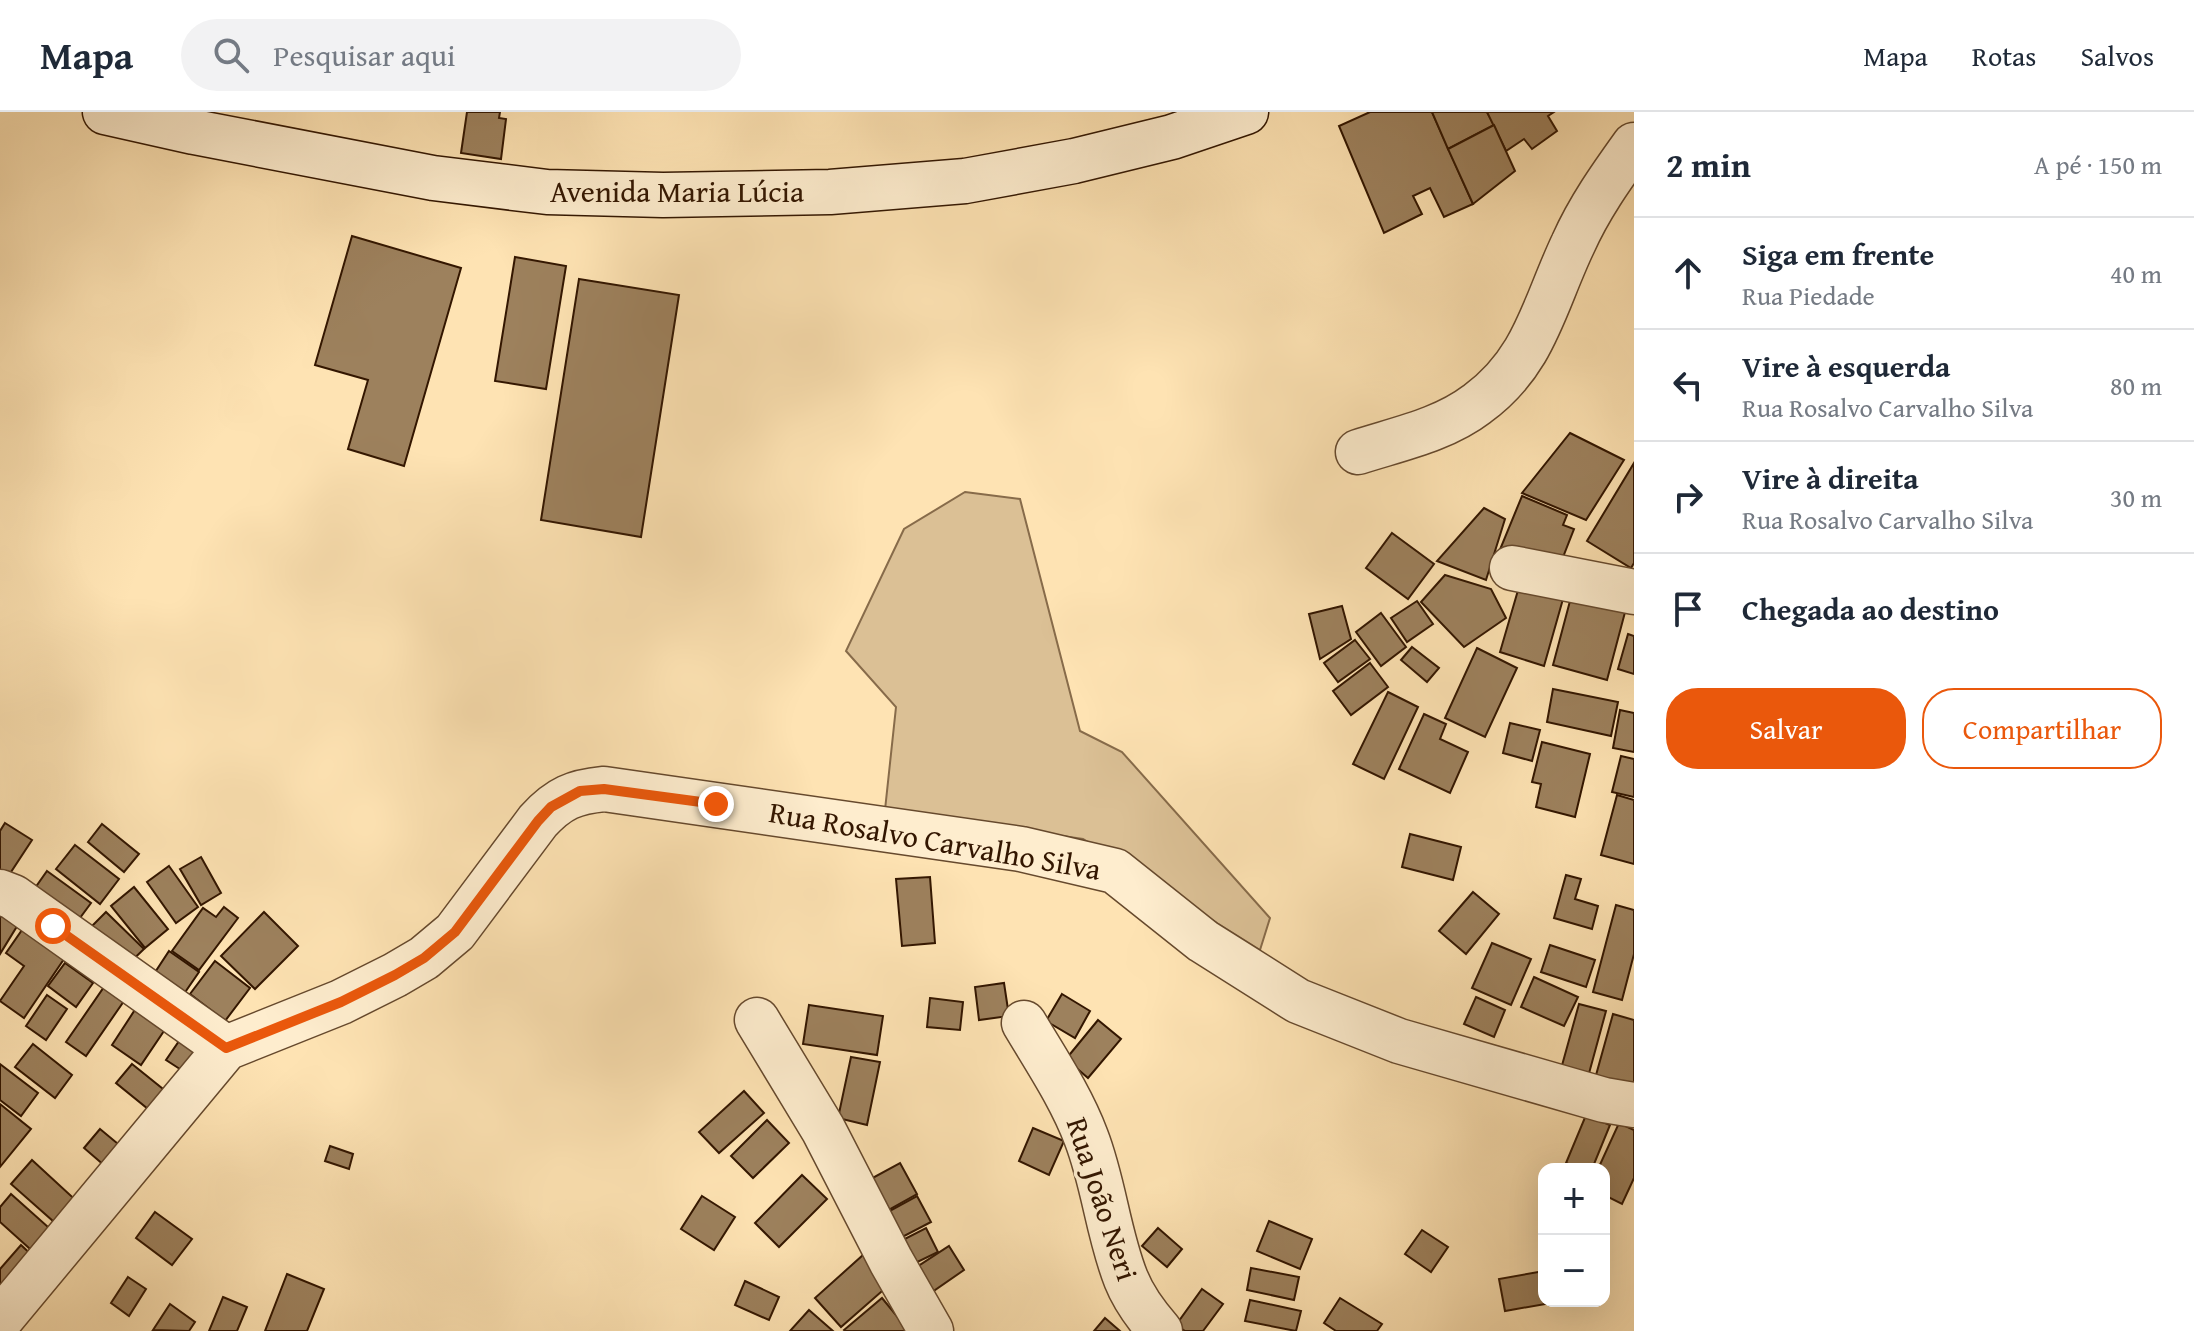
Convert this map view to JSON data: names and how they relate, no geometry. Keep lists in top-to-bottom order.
{
  "streets": {
    "street": ["Avenida Maria Lúcia", "Rua Rosalvo Carvalho Silva", "Rua João Neri"]
  },
  "page": {
    "header": "Mapa",
    "search": "Pesquisar aqui",
    "nav": ["Mapa", "Rotas", "Salvos"],
    "heading": ["2 min", "A pé · 150 m"],
    "list": [
      ["Siga em frente", "Rua Piedade", "40 m"],
      ["Vire à esquerda", "Rua Rosalvo Carvalho Silva", "80 m"],
      ["Vire à direita", "Rua Rosalvo Carvalho Silva", "30 m"],
      "Chegada ao destino"
    ],
    "buttons": ["Salvar", "Compartilhar"],
    "map_buttons": ["+", "−"]
  }
}
